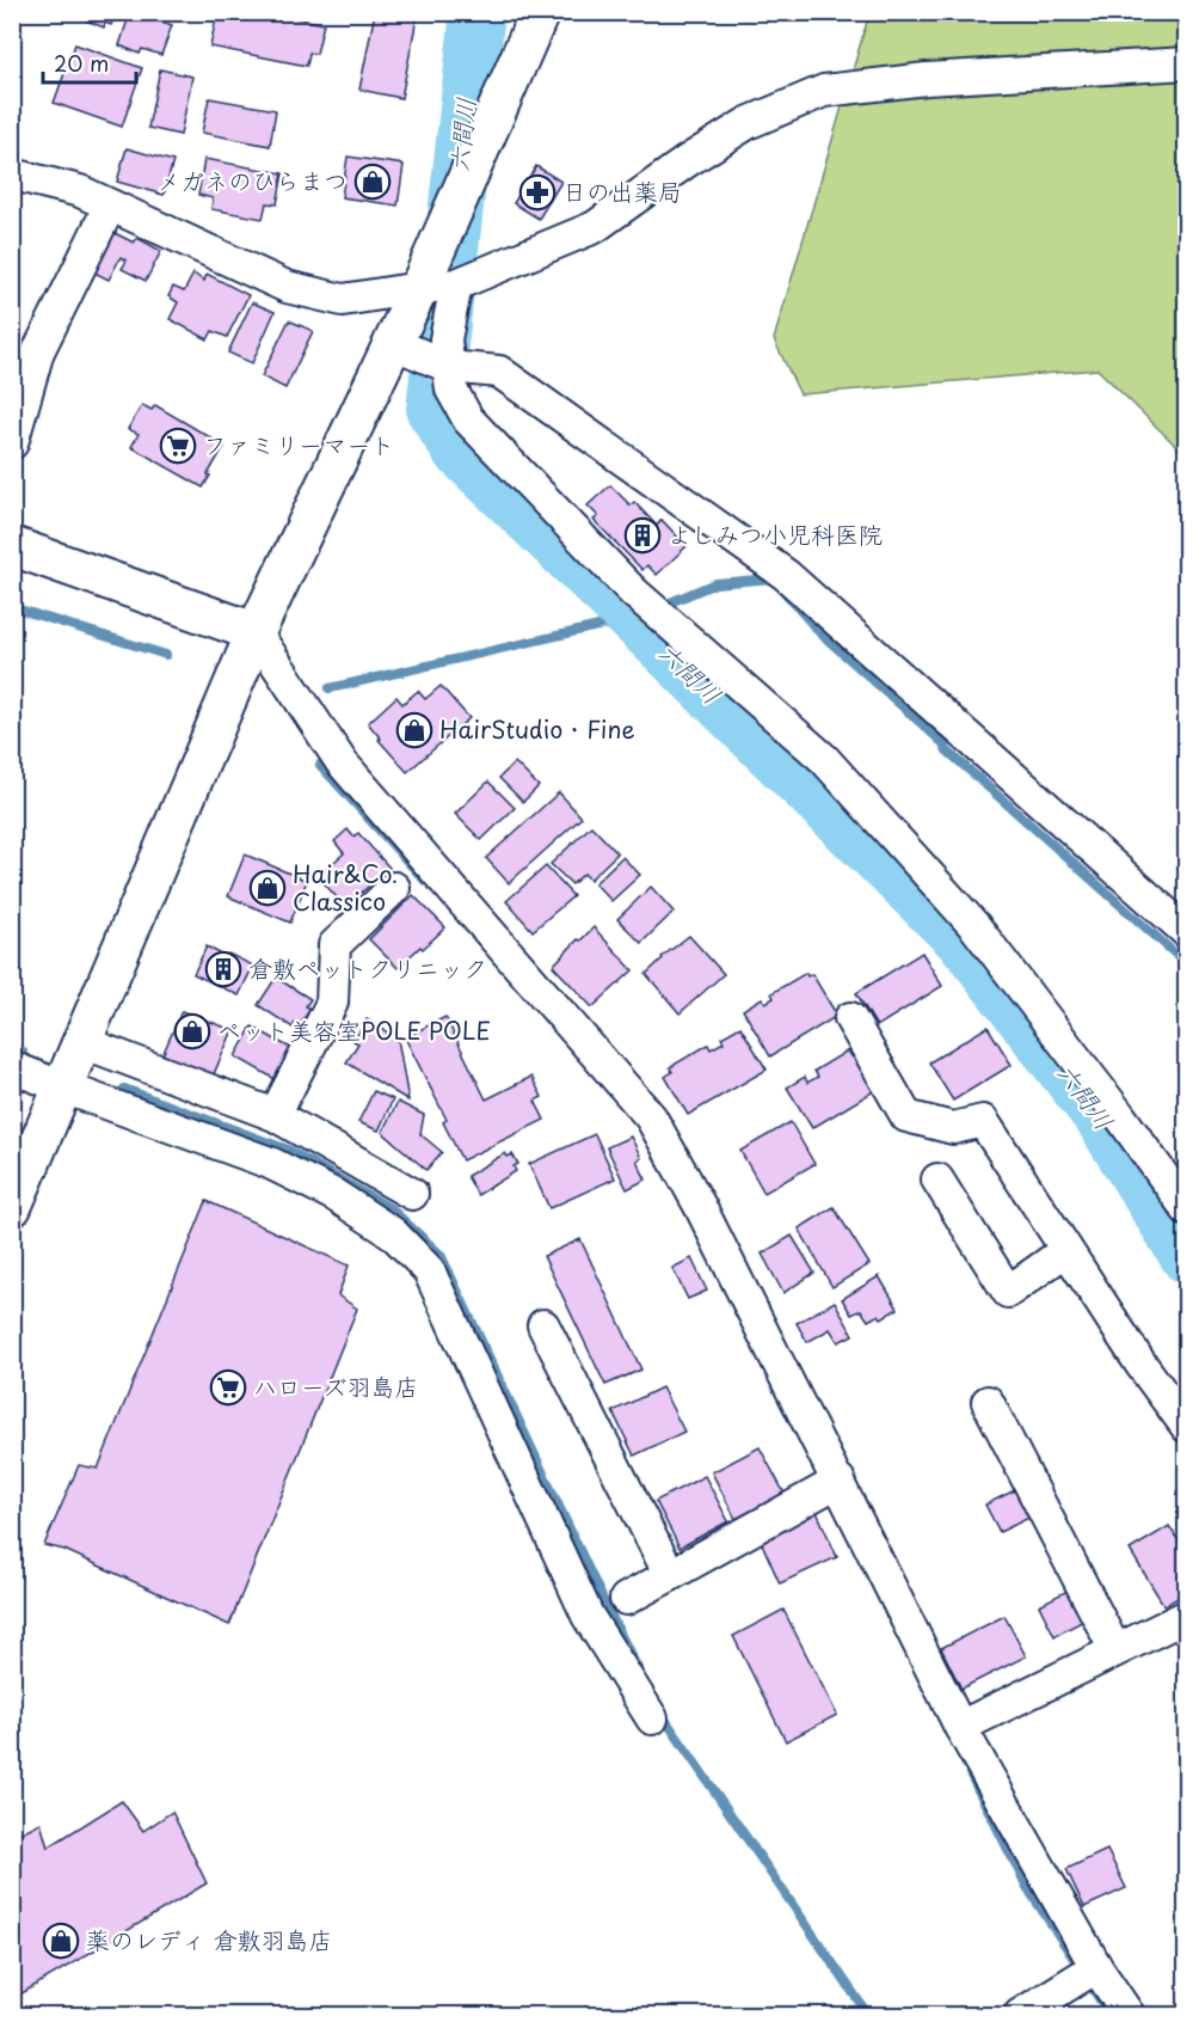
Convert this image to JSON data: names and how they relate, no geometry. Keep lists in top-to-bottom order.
{
  "water": ["六間川"],
  "places": {
    "shop": [
      "メガネのひらまつ",
      "HairStudio・Fine",
      "Hair&Co. Classico",
      "ペット美容室POLE POLE",
      "薬のレディ 倉敷羽島店"
    ],
    "pharmacy": ["日の出薬局"],
    "supermarket": ["ファミリーマート", "ハローズ羽島店"],
    "building": ["よしみつ小児科医院", "倉敷ペットクリニック"]
  },
  "scale_bar": "20 m"
}
